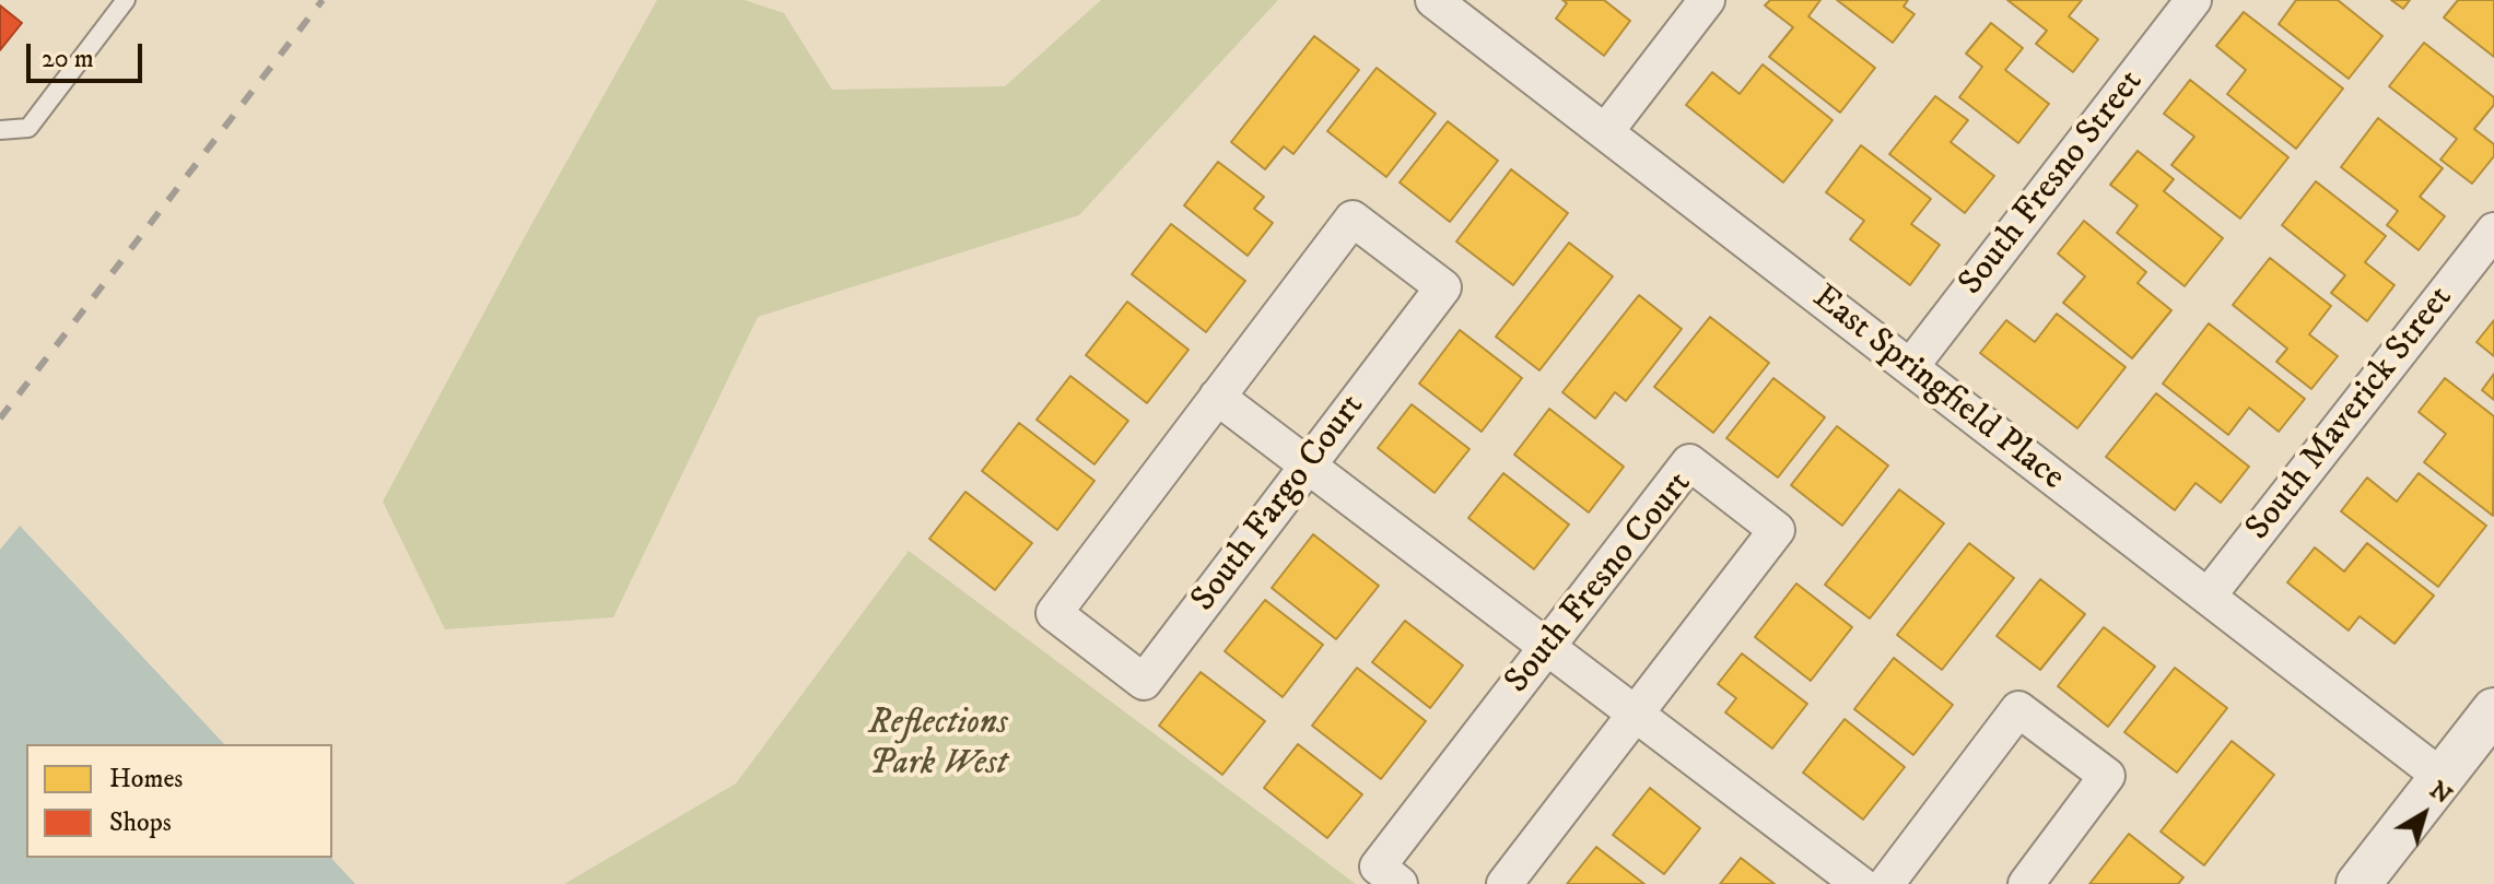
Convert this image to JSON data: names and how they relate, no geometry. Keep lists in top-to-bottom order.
{
  "streets": {
    "street": [
      "South Fresno Street",
      "East Springfield Place",
      "South Maverick Street",
      "South Fargo Court",
      "South Fresno Court"
    ]
  },
  "crossings": [
    ["South Fresno Street", "East Springfield Place"],
    ["East Springfield Place", "South Maverick Street"]
  ],
  "parks": ["Reflections Park West"],
  "legend": ["Homes", "Shops"],
  "scale_bar": "20 m",
  "north": "top right"
}
